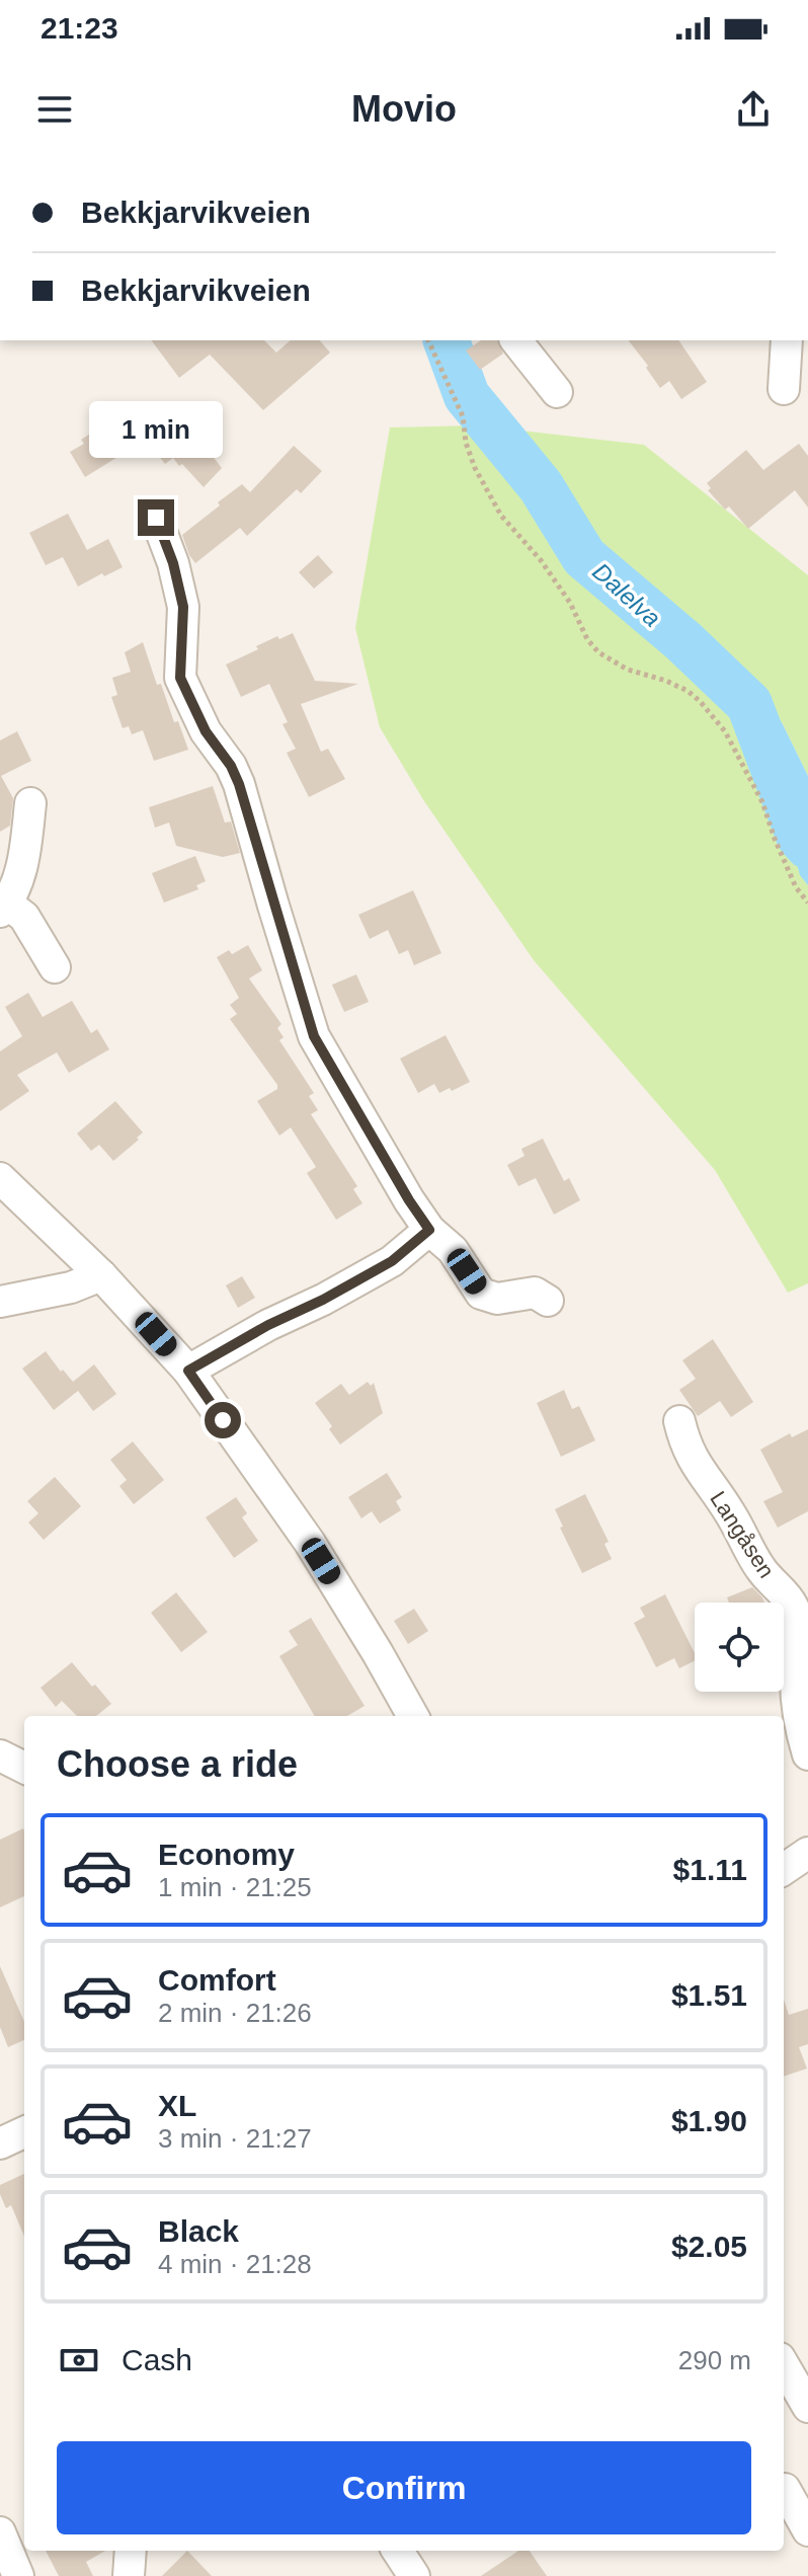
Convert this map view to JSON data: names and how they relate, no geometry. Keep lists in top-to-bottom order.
{
  "streets": {
    "street": ["Langåsen"]
  },
  "water": ["Dalelva"],
  "page": {
    "status": "21:23",
    "header": "Movio",
    "banner": ["Bekkjarvikveien", "Bekkjarvikveien"],
    "bubble": "1 min",
    "heading": "Choose a ride",
    "list": [
      {
        "name": "Economy",
        "note": "1 min · 21:25",
        "value": "$1.11"
      },
      {
        "name": "Comfort",
        "note": "2 min · 21:26",
        "value": "$1.51"
      },
      {
        "name": "XL",
        "note": "3 min · 21:27",
        "value": "$1.90"
      },
      {
        "name": "Black",
        "note": "4 min · 21:28",
        "value": "$2.05"
      }
    ],
    "pay": ["Cash", "290 m"],
    "buttons": "Confirm"
  }
}
